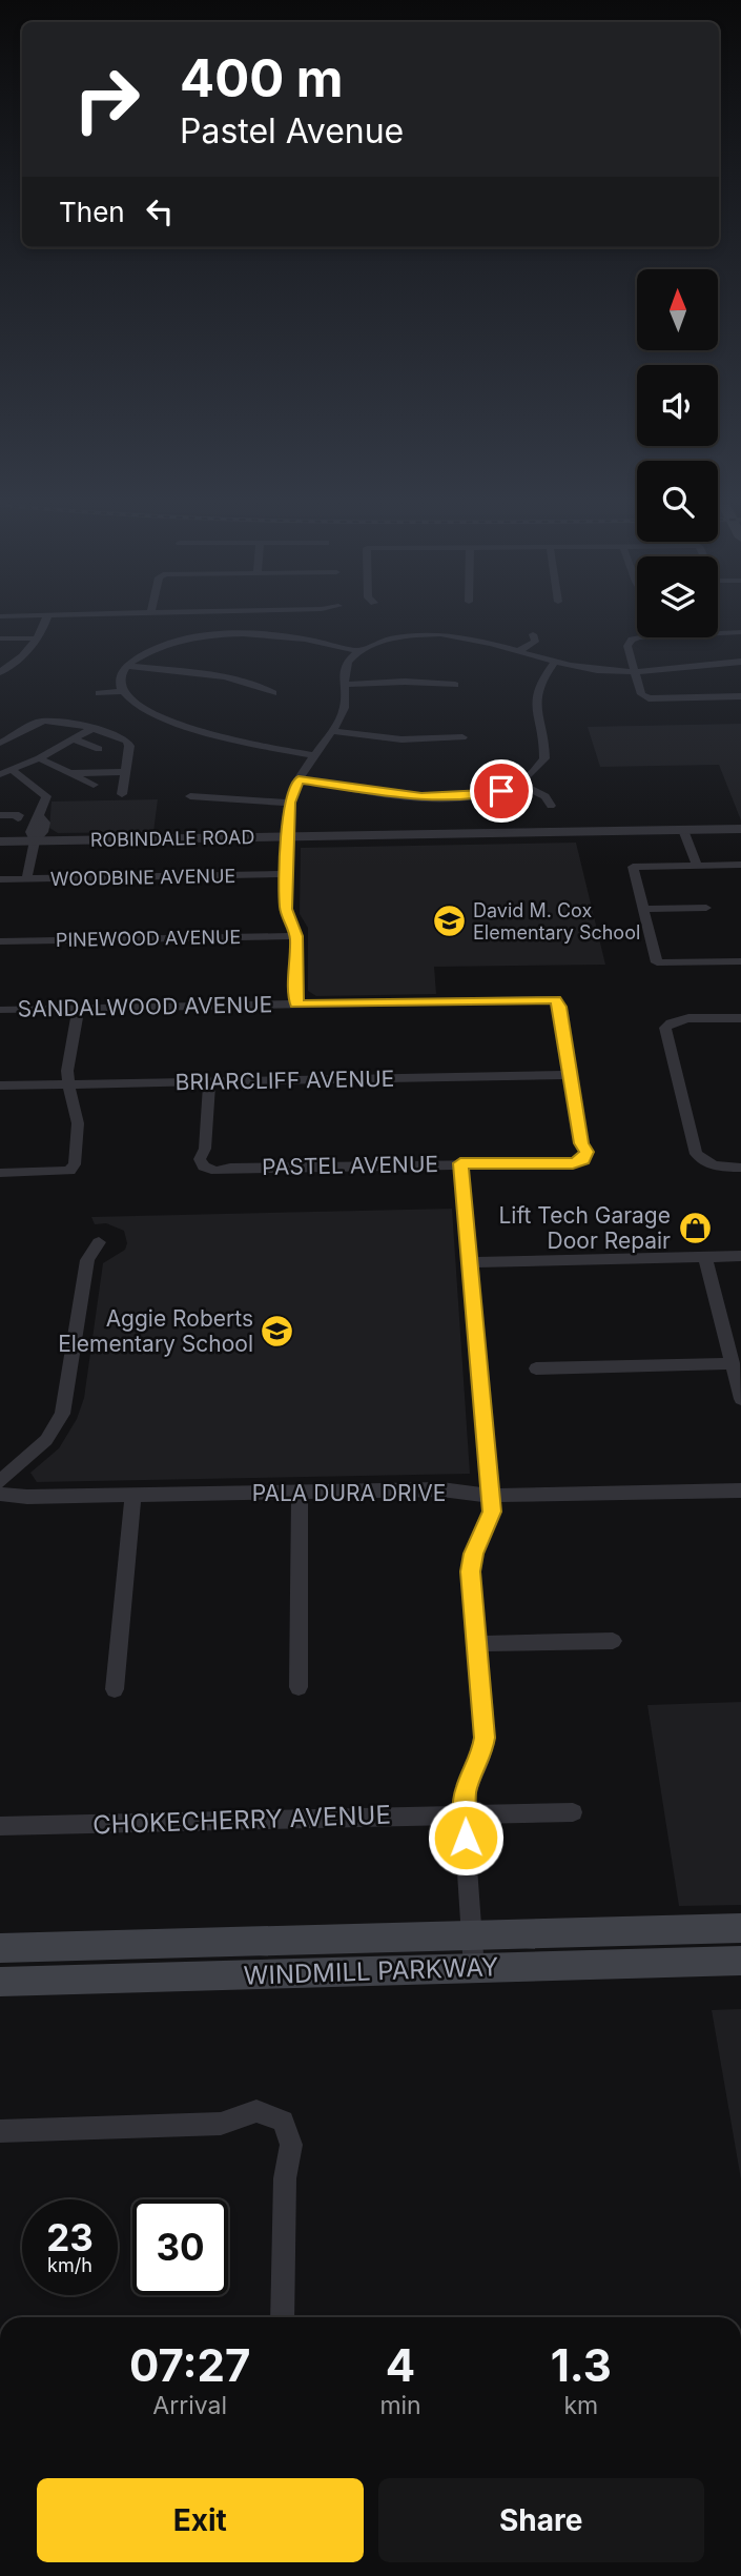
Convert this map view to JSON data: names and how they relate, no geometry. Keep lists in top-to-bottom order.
{
  "streets": {
    "main road": ["WINDMILL PARKWAY"],
    "street": [
      "ROBINDALE ROAD",
      "WOODBINE AVENUE",
      "PINEWOOD AVENUE",
      "SANDALWOOD AVENUE",
      "BRIARCLIFF AVENUE",
      "PASTEL AVENUE",
      "PALA DURA DRIVE",
      "CHOKECHERRY AVENUE"
    ]
  },
  "crossings": [
    ["SANDALWOOD AVENUE", "BRIARCLIFF AVENUE"],
    ["SANDALWOOD AVENUE", "PASTEL AVENUE"],
    ["BRIARCLIFF AVENUE", "PASTEL AVENUE"]
  ],
  "places": {
    "school or university": ["David M. Cox Elementary School", "Aggie Roberts Elementary School"],
    "shop": ["Lift Tech Garage Door Repair"]
  },
  "north": "top",
  "page": {
    "turn": ["400 m", "Pastel Avenue"],
    "then": "Then",
    "speed": "23 km/h",
    "limit": "30",
    "eta": [
      "07:27",
      "Arrival",
      "4",
      "min",
      "1.3",
      "km"
    ],
    "buttons": ["Exit", "Share"]
  }
}
